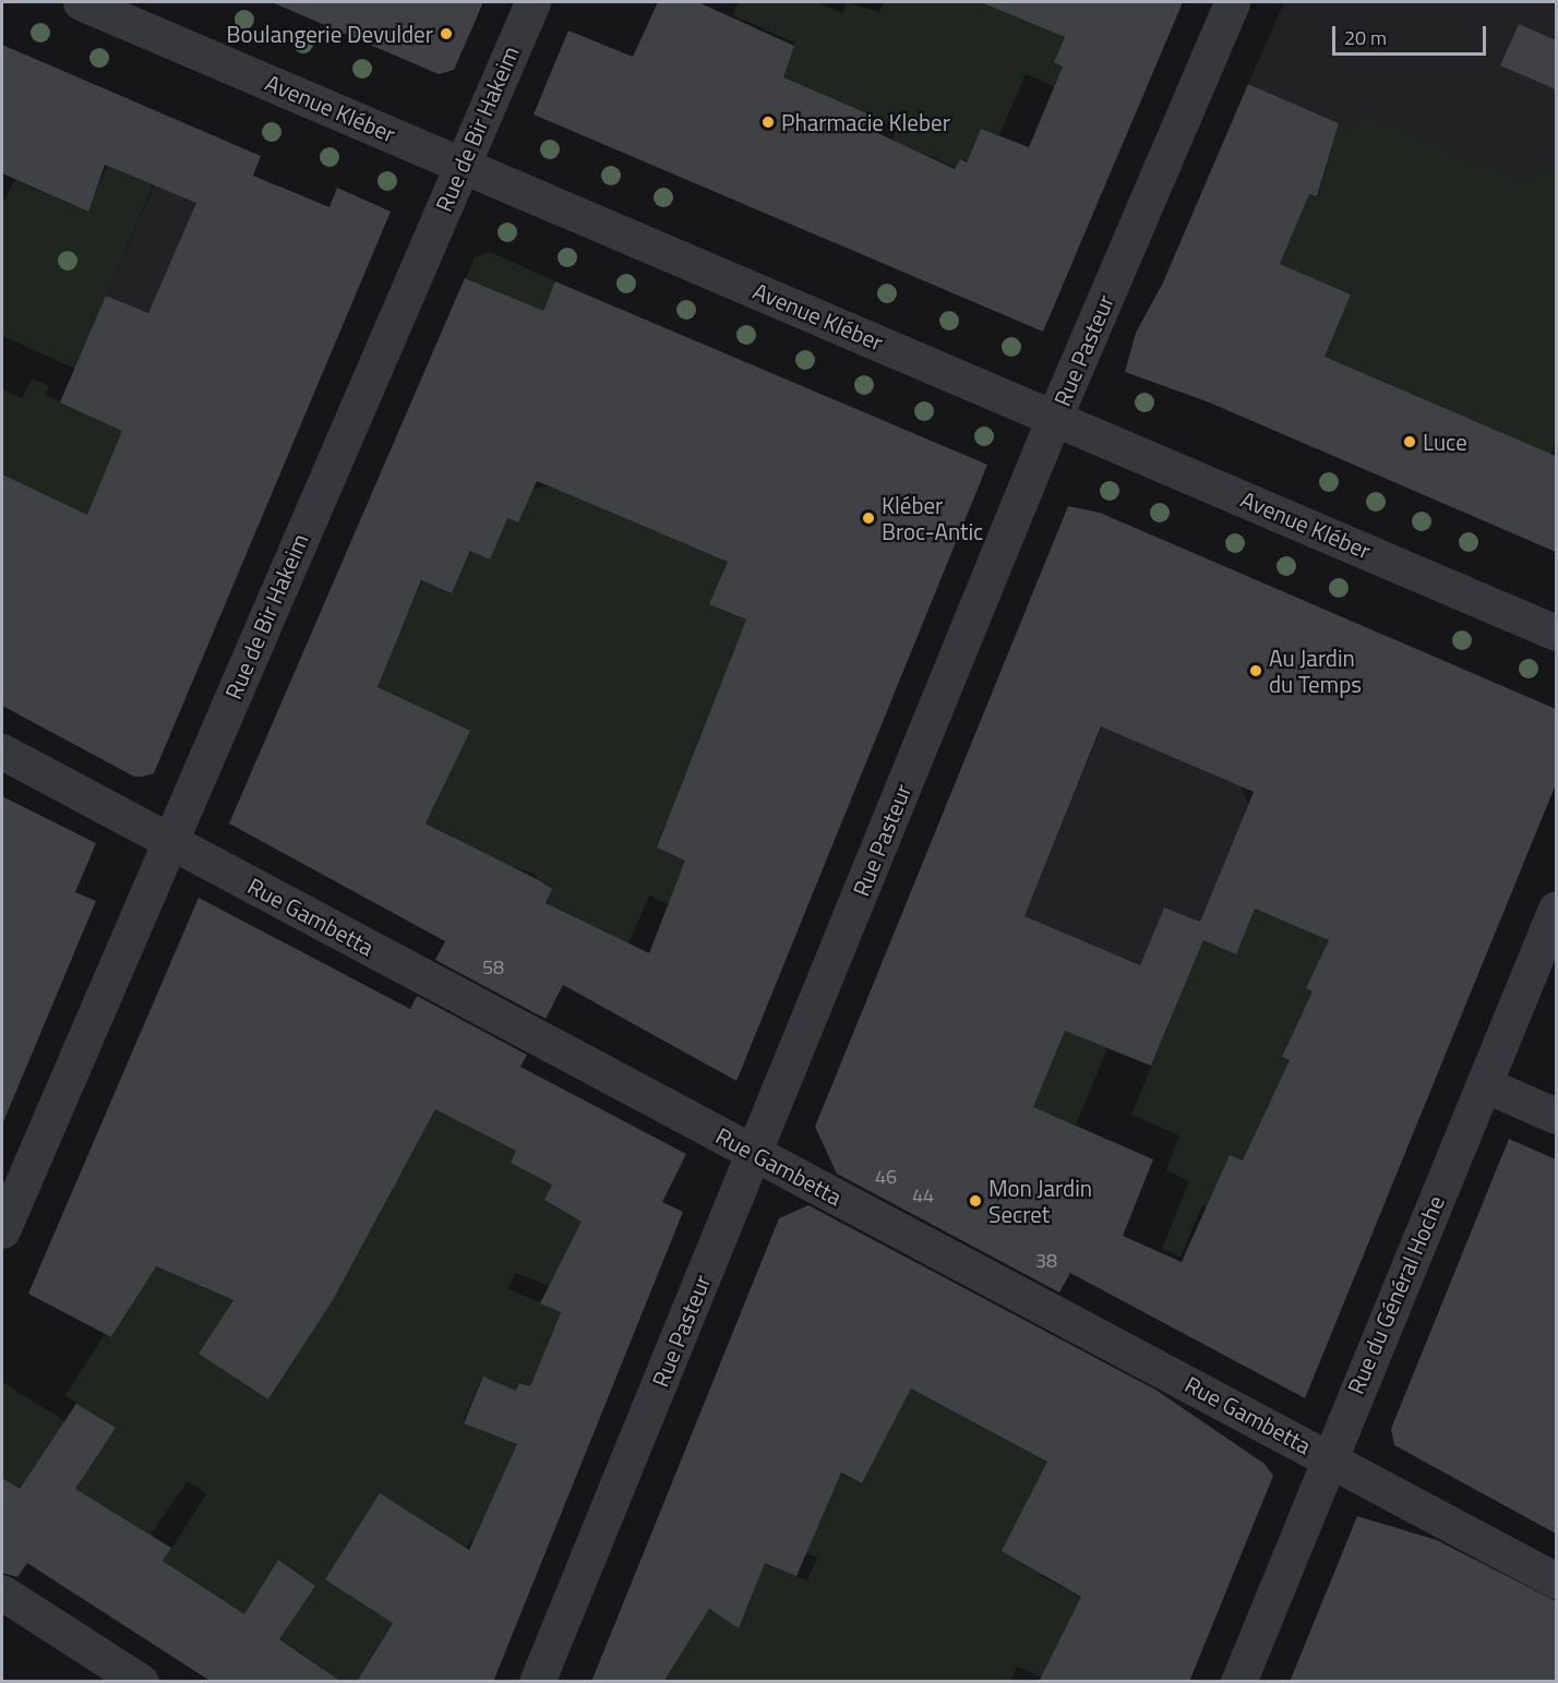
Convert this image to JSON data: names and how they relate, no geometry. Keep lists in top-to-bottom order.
{
  "streets": {
    "street": [
      "Avenue Kléber",
      "Rue de Bir Hakeim",
      "Rue Pasteur",
      "Rue Gambetta",
      "Rue du Général Hoche"
    ]
  },
  "crossings": [
    ["Avenue Kléber", "Rue de Bir Hakeim"],
    ["Avenue Kléber", "Rue Pasteur"],
    ["Rue de Bir Hakeim", "Rue Gambetta"],
    ["Rue Pasteur", "Rue Gambetta"],
    ["Rue Gambetta", "Rue du Général Hoche"]
  ],
  "places": [
    "Boulangerie Devulder",
    "Pharmacie Kleber",
    "Luce",
    "Kléber Broc-Antic",
    "Au Jardin du Temps",
    "Mon Jardin Secret"
  ],
  "house_numbers": [
    "58",
    "46",
    "44",
    "38"
  ],
  "scale_bar": "20 m"
}
